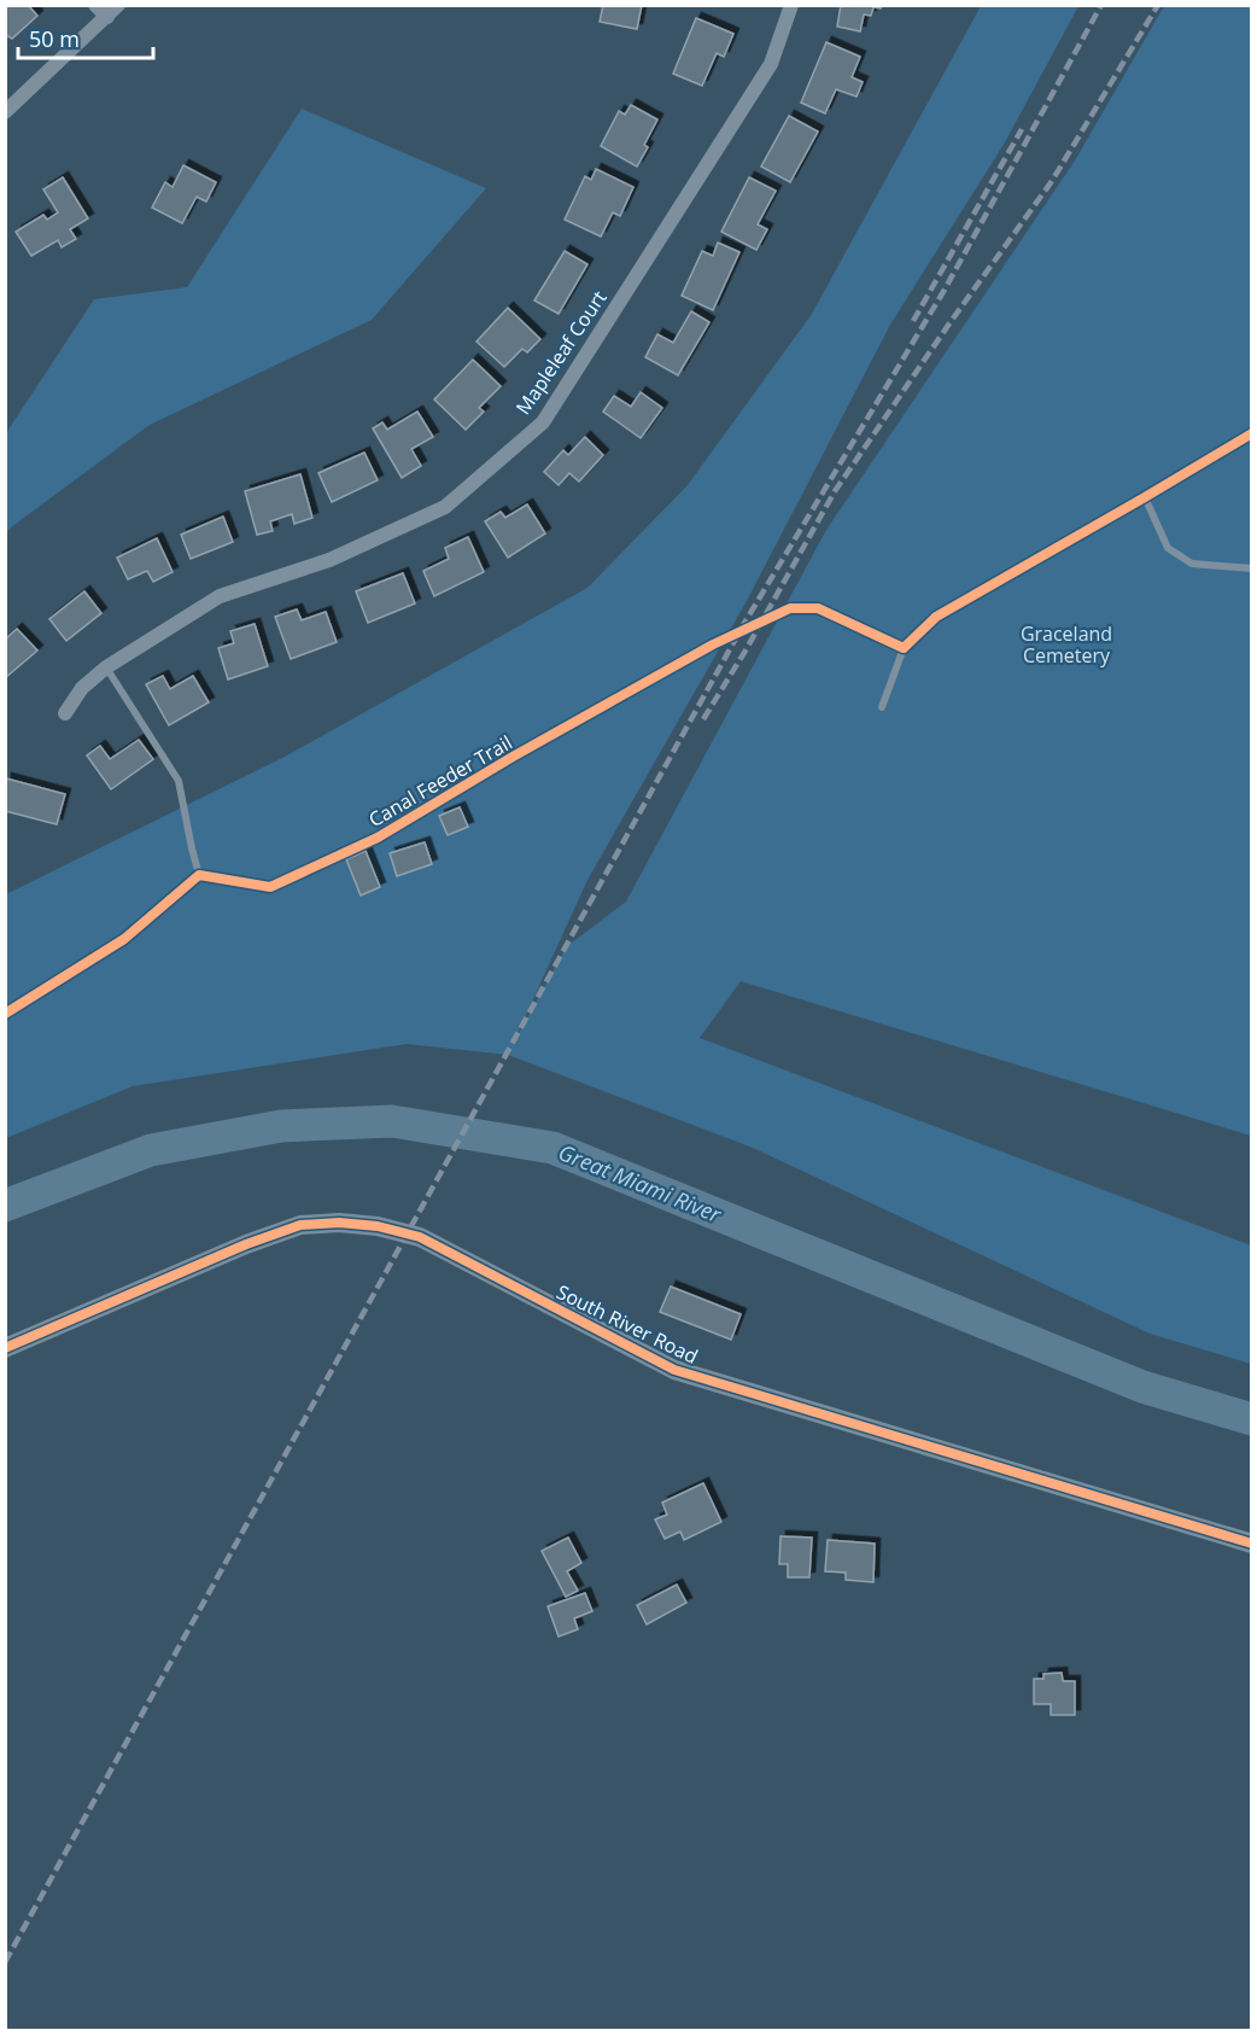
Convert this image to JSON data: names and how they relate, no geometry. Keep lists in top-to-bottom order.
{
  "streets": {
    "street": ["Mapleleaf Court", "South River Road"],
    "cycle path": ["Canal Feeder Trail"]
  },
  "water": ["Great Miami River"],
  "parks": ["Graceland Cemetery"],
  "scale_bar": "50 m"
}
